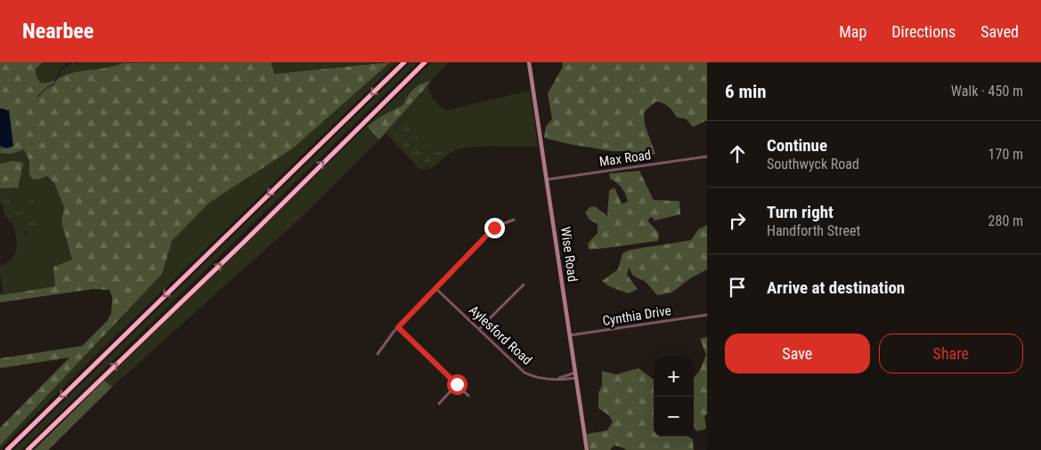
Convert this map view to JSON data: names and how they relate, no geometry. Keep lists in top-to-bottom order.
{
  "streets": {
    "street": [
      "Max Road",
      "Wise Road",
      "Cynthia Drive",
      "Aylesford Road"
    ]
  },
  "crossings": [
    ["Max Road", "Wise Road"],
    ["Wise Road", "Cynthia Drive"],
    ["Wise Road", "Aylesford Road"]
  ],
  "page": {
    "header": "Nearbee",
    "nav": ["Map", "Directions", "Saved"],
    "heading": ["6 min", "Walk · 450 m"],
    "list": [
      ["Continue", "Southwyck Road", "170 m"],
      ["Turn right", "Handforth Street", "280 m"],
      "Arrive at destination"
    ],
    "buttons": ["Save", "Share"],
    "map_buttons": ["+", "−"]
  }
}
